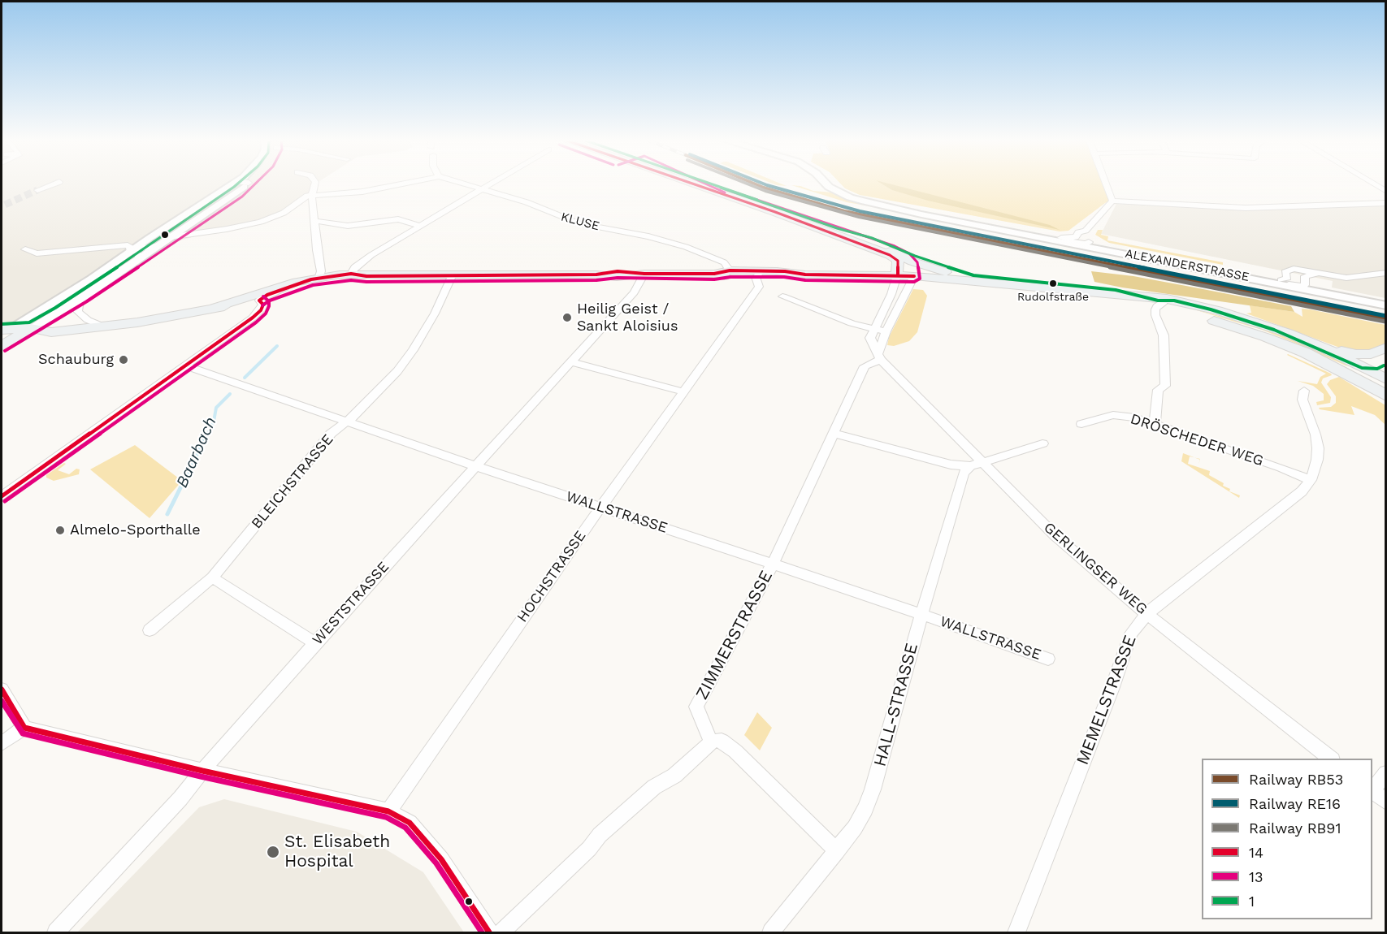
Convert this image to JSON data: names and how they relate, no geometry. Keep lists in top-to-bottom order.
{
  "streets": {
    "street": [
      "KLUSE",
      "ALEXANDERSTRASSE",
      "DRÖSCHEDER WEG",
      "BLEICHSTRASSE",
      "WALLSTRASSE",
      "GERLINGSER WEG",
      "HOCHSTRASSE",
      "WESTSTRASSE",
      "ZIMMERSTRASSE",
      "MEMELSTRASSE",
      "HALL-STRASSE"
    ]
  },
  "crossings": [
    ["DRÖSCHEDER WEG", "MEMELSTRASSE"],
    ["BLEICHSTRASSE", "WALLSTRASSE"],
    ["WALLSTRASSE", "HOCHSTRASSE"],
    ["WALLSTRASSE", "WESTSTRASSE"],
    ["WALLSTRASSE", "ZIMMERSTRASSE"],
    ["WALLSTRASSE", "HALL-STRASSE"],
    ["GERLINGSER WEG", "ZIMMERSTRASSE"],
    ["GERLINGSER WEG", "MEMELSTRASSE"],
    ["GERLINGSER WEG", "HALL-STRASSE"]
  ],
  "water": ["Baarbach"],
  "places": [
    "Rudolfstraße",
    "Heilig Geist / Sankt Aloisius",
    "Schauburg",
    "Almelo-Sporthalle",
    "St. Elisabeth Hospital"
  ],
  "lines": [
    "rail line RB53",
    "rail line RE16",
    "rail line RB91",
    "transit line 14",
    "transit line 13",
    "transit line 1"
  ],
  "legend": [
    "Railway RB53",
    "Railway RE16",
    "Railway RB91",
    "14",
    "13",
    "1"
  ]
}
